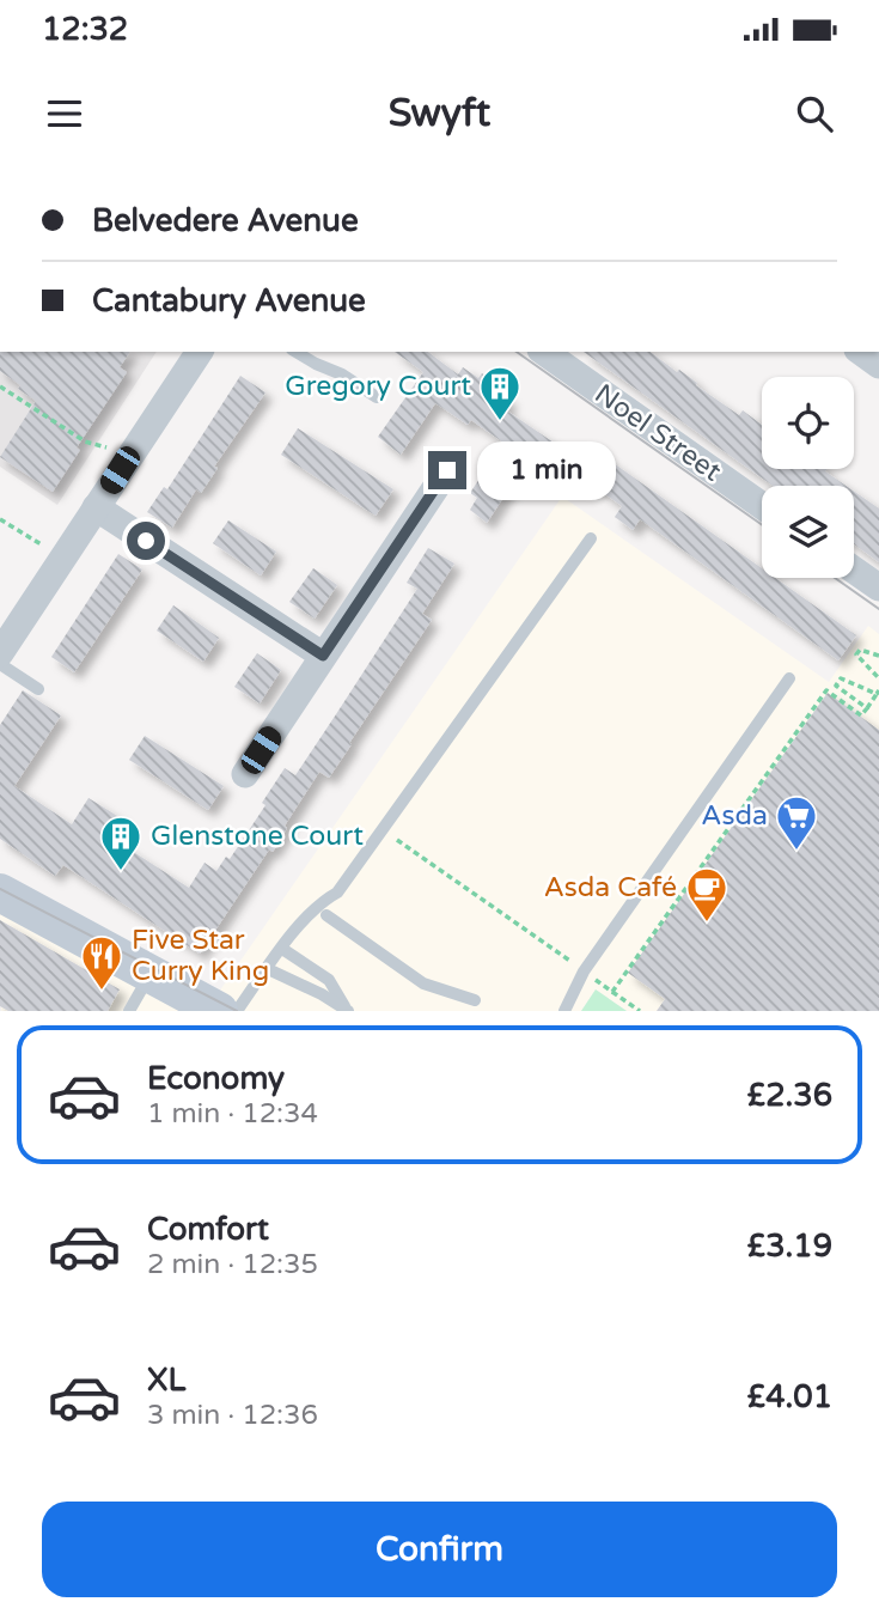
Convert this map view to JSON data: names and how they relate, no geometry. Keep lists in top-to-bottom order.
{
  "streets": {
    "street": ["Noel Street"]
  },
  "places": {
    "building": ["Gregory Court", "Glenstone Court"],
    "supermarket": ["Asda"],
    "cafe": ["Asda Café"],
    "restaurant": ["Five Star Curry King"]
  },
  "page": {
    "status": "12:32",
    "header": "Swyft",
    "banner": ["Belvedere Avenue", "Cantabury Avenue"],
    "bubble": "1 min",
    "list": [
      {
        "name": "Economy",
        "note": "1 min · 12:34",
        "value": "£2.36"
      },
      {
        "name": "Comfort",
        "note": "2 min · 12:35",
        "value": "£3.19"
      },
      {
        "name": "XL",
        "note": "3 min · 12:36",
        "value": "£4.01"
      }
    ],
    "buttons": "Confirm"
  }
}
